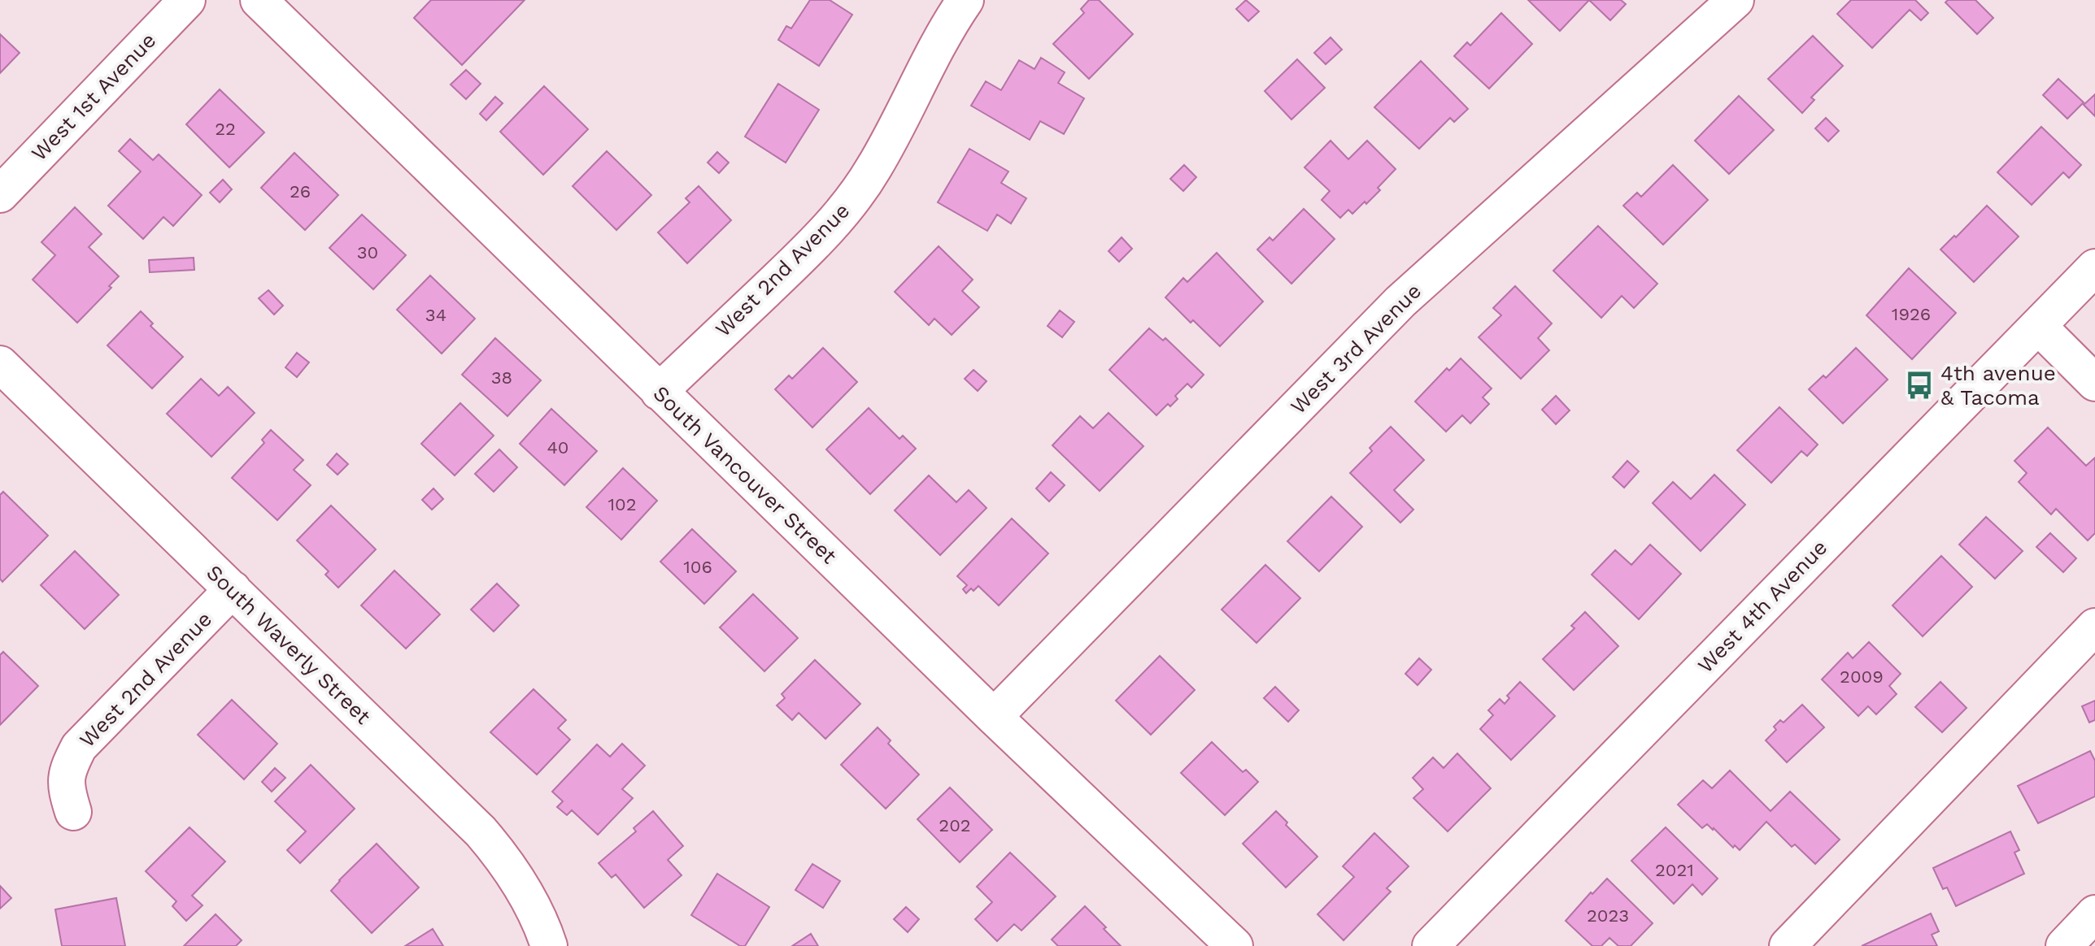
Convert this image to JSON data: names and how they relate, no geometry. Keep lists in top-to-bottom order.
{
  "streets": {
    "street": [
      "West 1st Avenue",
      "West 2nd Avenue",
      "West 3rd Avenue",
      "South Vancouver Street",
      "West 4th Avenue",
      "South Waverly Street"
    ]
  },
  "crossings": [
    ["West 2nd Avenue", "South Vancouver Street"],
    ["West 2nd Avenue", "South Waverly Street"],
    ["West 3rd Avenue", "South Vancouver Street"]
  ],
  "places": {
    "bus stop": ["4th avenue & Tacoma"]
  },
  "house_numbers": [
    "22",
    "26",
    "30",
    "1926",
    "34",
    "38",
    "40",
    "102",
    "106",
    "2009",
    "202",
    "2021",
    "2023"
  ]
}
